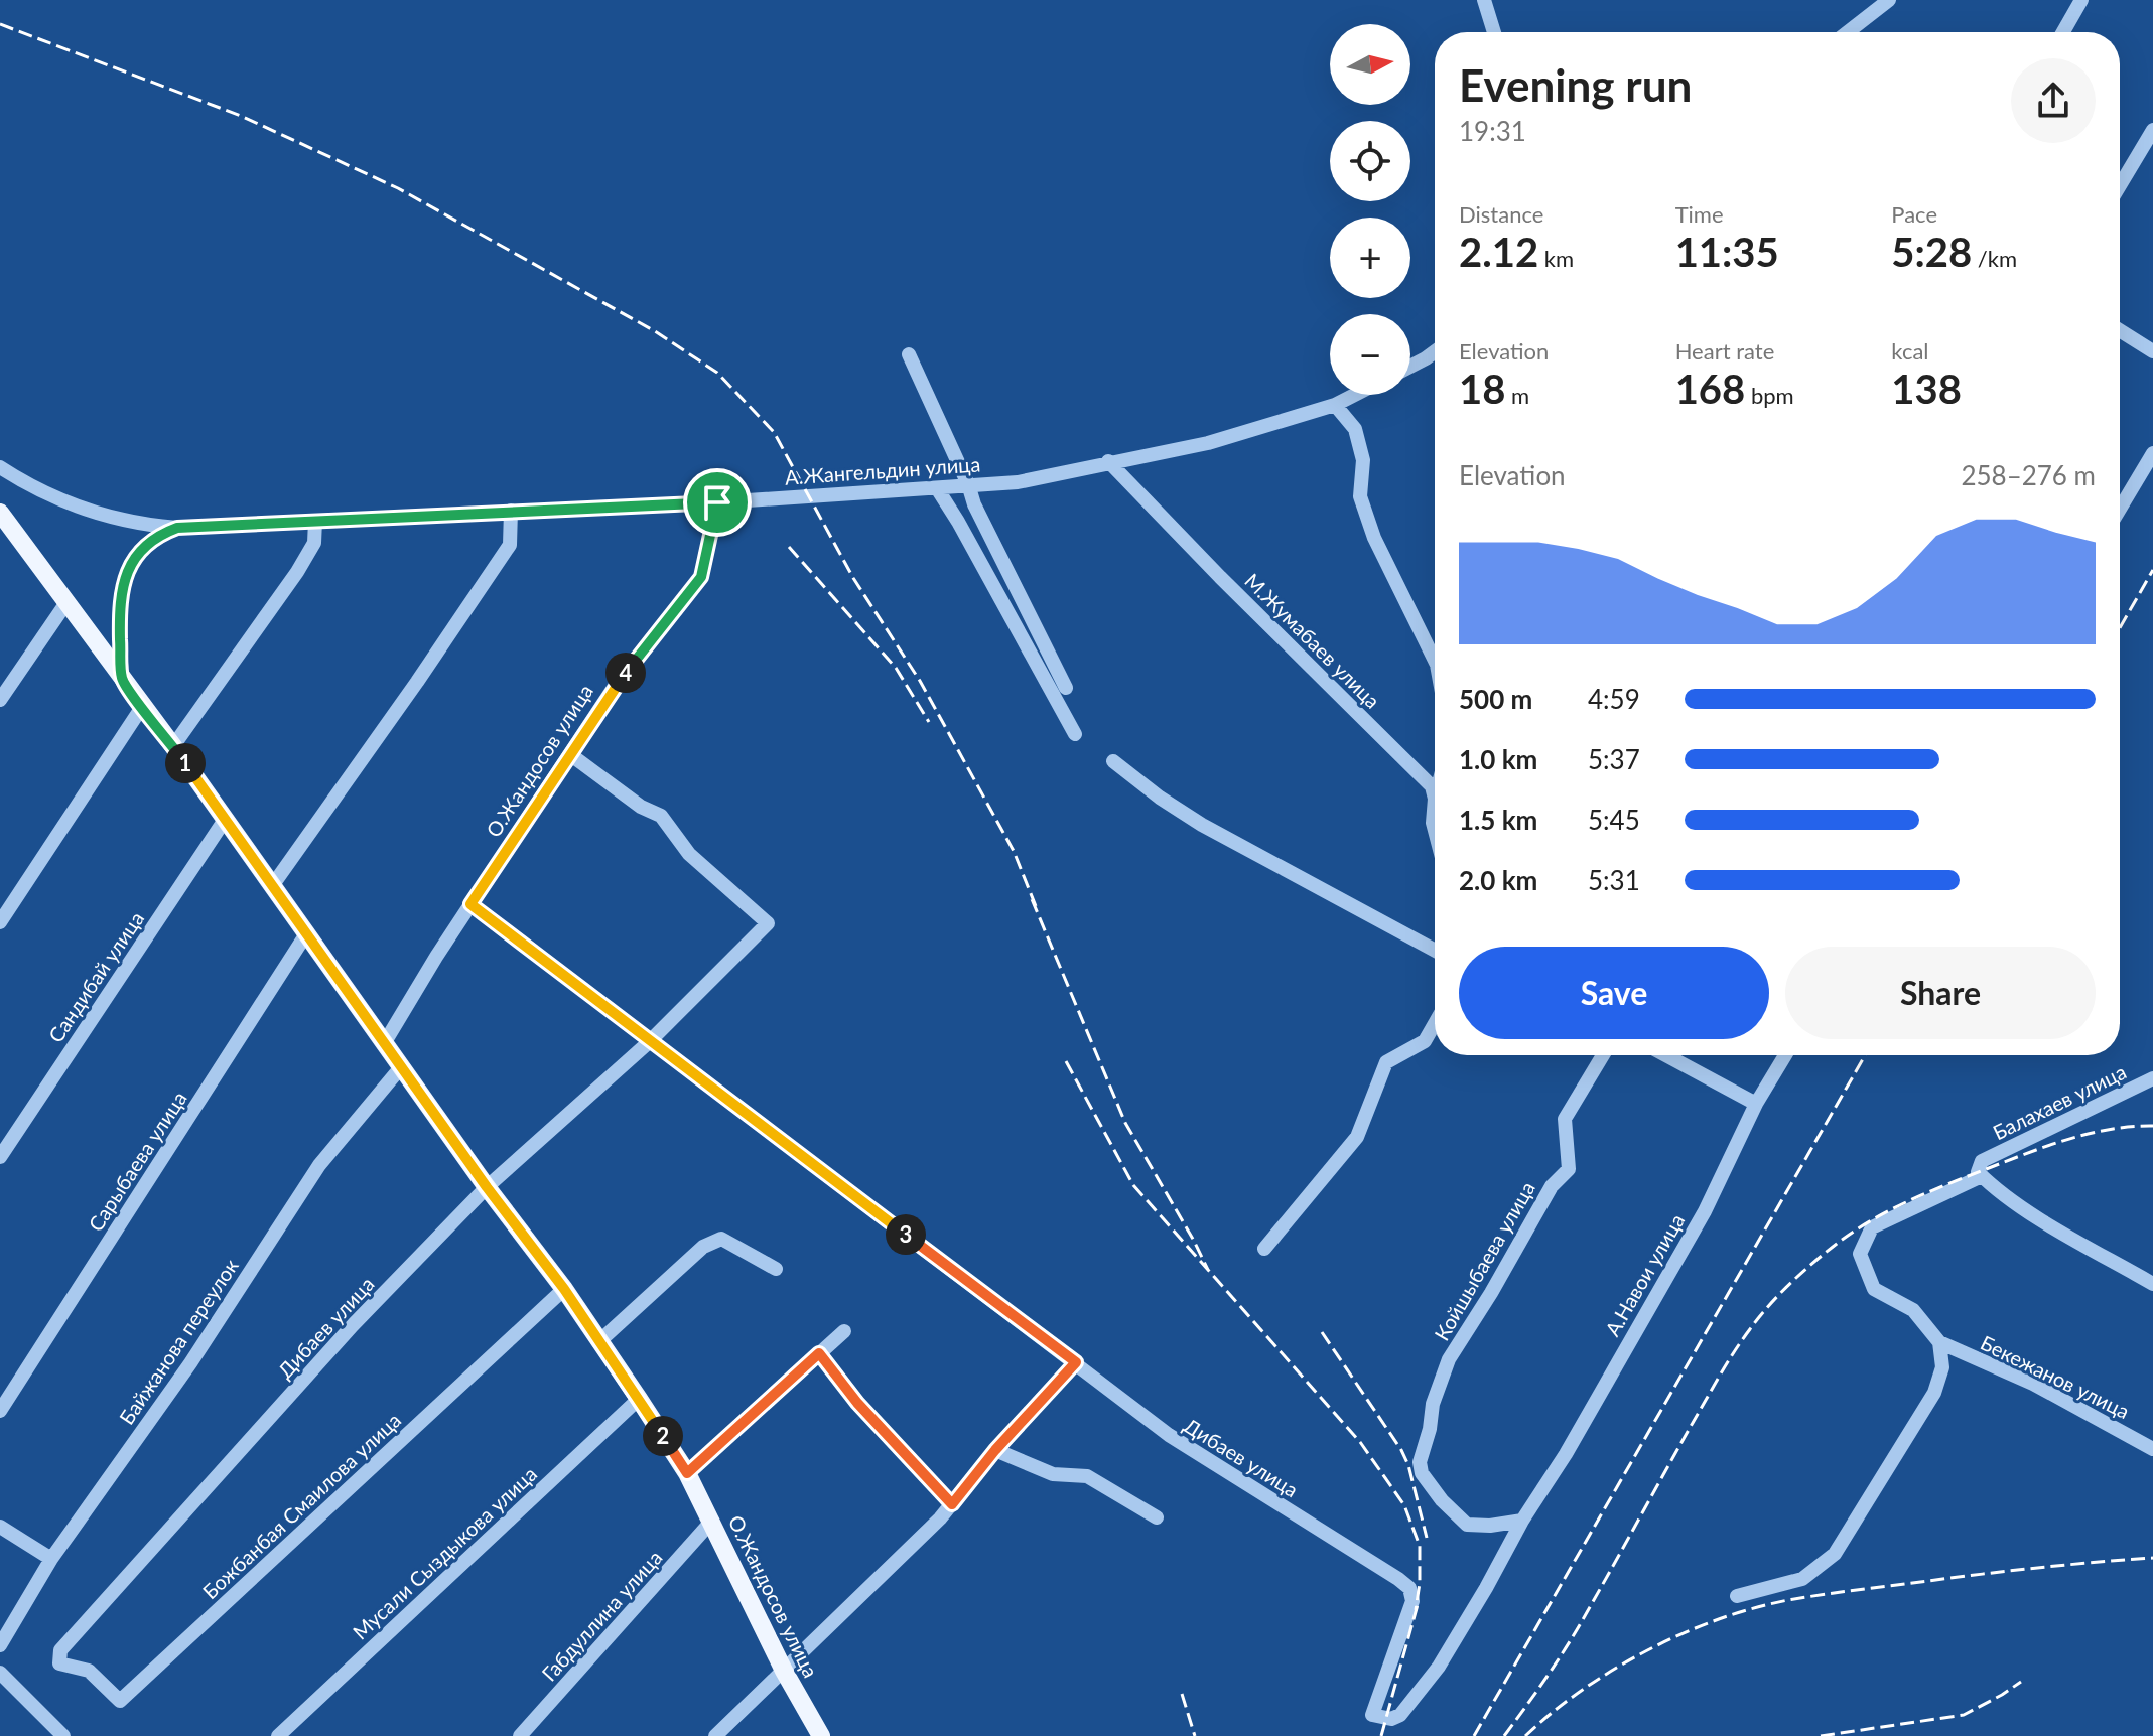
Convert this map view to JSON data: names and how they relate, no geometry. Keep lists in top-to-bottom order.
{
  "streets": {
    "main road": ["О.Жандосов улица"],
    "street": [
      "А.Жангельдин улица",
      "М.Жумабаев улица",
      "Сандибай улица",
      "Балахаев улица",
      "Сарыбаева улица",
      "Койшыбаева улица",
      "А.Навои улица",
      "Дибаев улица",
      "Байжанова переулок",
      "Бекежанов улица",
      "Божбанбая Смаилова улица",
      "Мусали Сыздыкова улица",
      "Габдуллина улица"
    ]
  },
  "crossings": [
    ["А.Жангельдин улица", "М.Жумабаев улица"],
    ["А.Жангельдин улица", "О.Жандосов улица"],
    ["О.Жандосов улица", "Сандибай улица"],
    ["О.Жандосов улица", "Сарыбаева улица"],
    ["О.Жандосов улица", "Дибаев улица"],
    ["О.Жандосов улица", "Байжанова переулок"],
    ["О.Жандосов улица", "Божбанбая Смаилова улица"],
    ["О.Жандосов улица", "Мусали Сыздыкова улица"],
    ["О.Жандосов улица", "Габдуллина улица"],
    ["Балахаев улица", "Бекежанов улица"],
    ["Койшыбаева улица", "А.Навои улица"],
    ["А.Навои улица", "Дибаев улица"],
    ["Дибаев улица", "Божбанбая Смаилова улица"]
  ],
  "north": "right",
  "page": {
    "map_buttons": ["+", "−"],
    "heading": ["Evening run", "19:31"],
    "stats": [
      ["Distance", "2.12 km"],
      ["Time", "11:35"],
      ["Pace", "5:28 /km"],
      ["Elevation", "18 m"],
      ["Heart rate", "168 bpm"],
      ["kcal", "138"]
    ],
    "chart": ["Elevation", "258–276 m"],
    "pins": [
      "4",
      "1",
      "3",
      "2"
    ],
    "list": [
      {
        "name": "500 m",
        "note": "4:59"
      },
      {
        "name": "1.0 km",
        "note": "5:37"
      },
      {
        "name": "1.5 km",
        "note": "5:45"
      },
      {
        "name": "2.0 km",
        "note": "5:31"
      }
    ],
    "buttons": ["Save", "Share"]
  }
}
